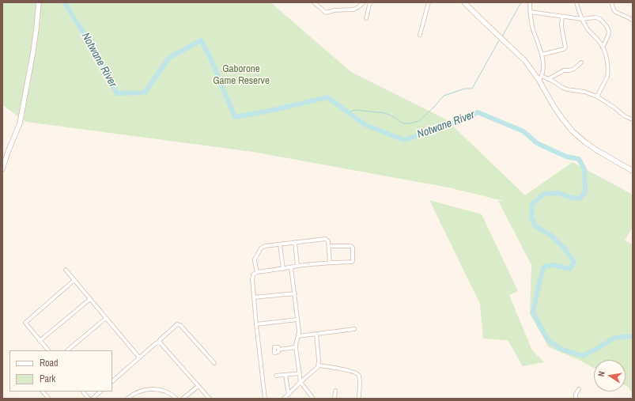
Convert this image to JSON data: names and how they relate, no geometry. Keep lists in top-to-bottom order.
{
  "water": ["Notwane River"],
  "parks": ["Gaborone Game Reserve"],
  "legend": ["Road", "Park"],
  "north": "left"
}
